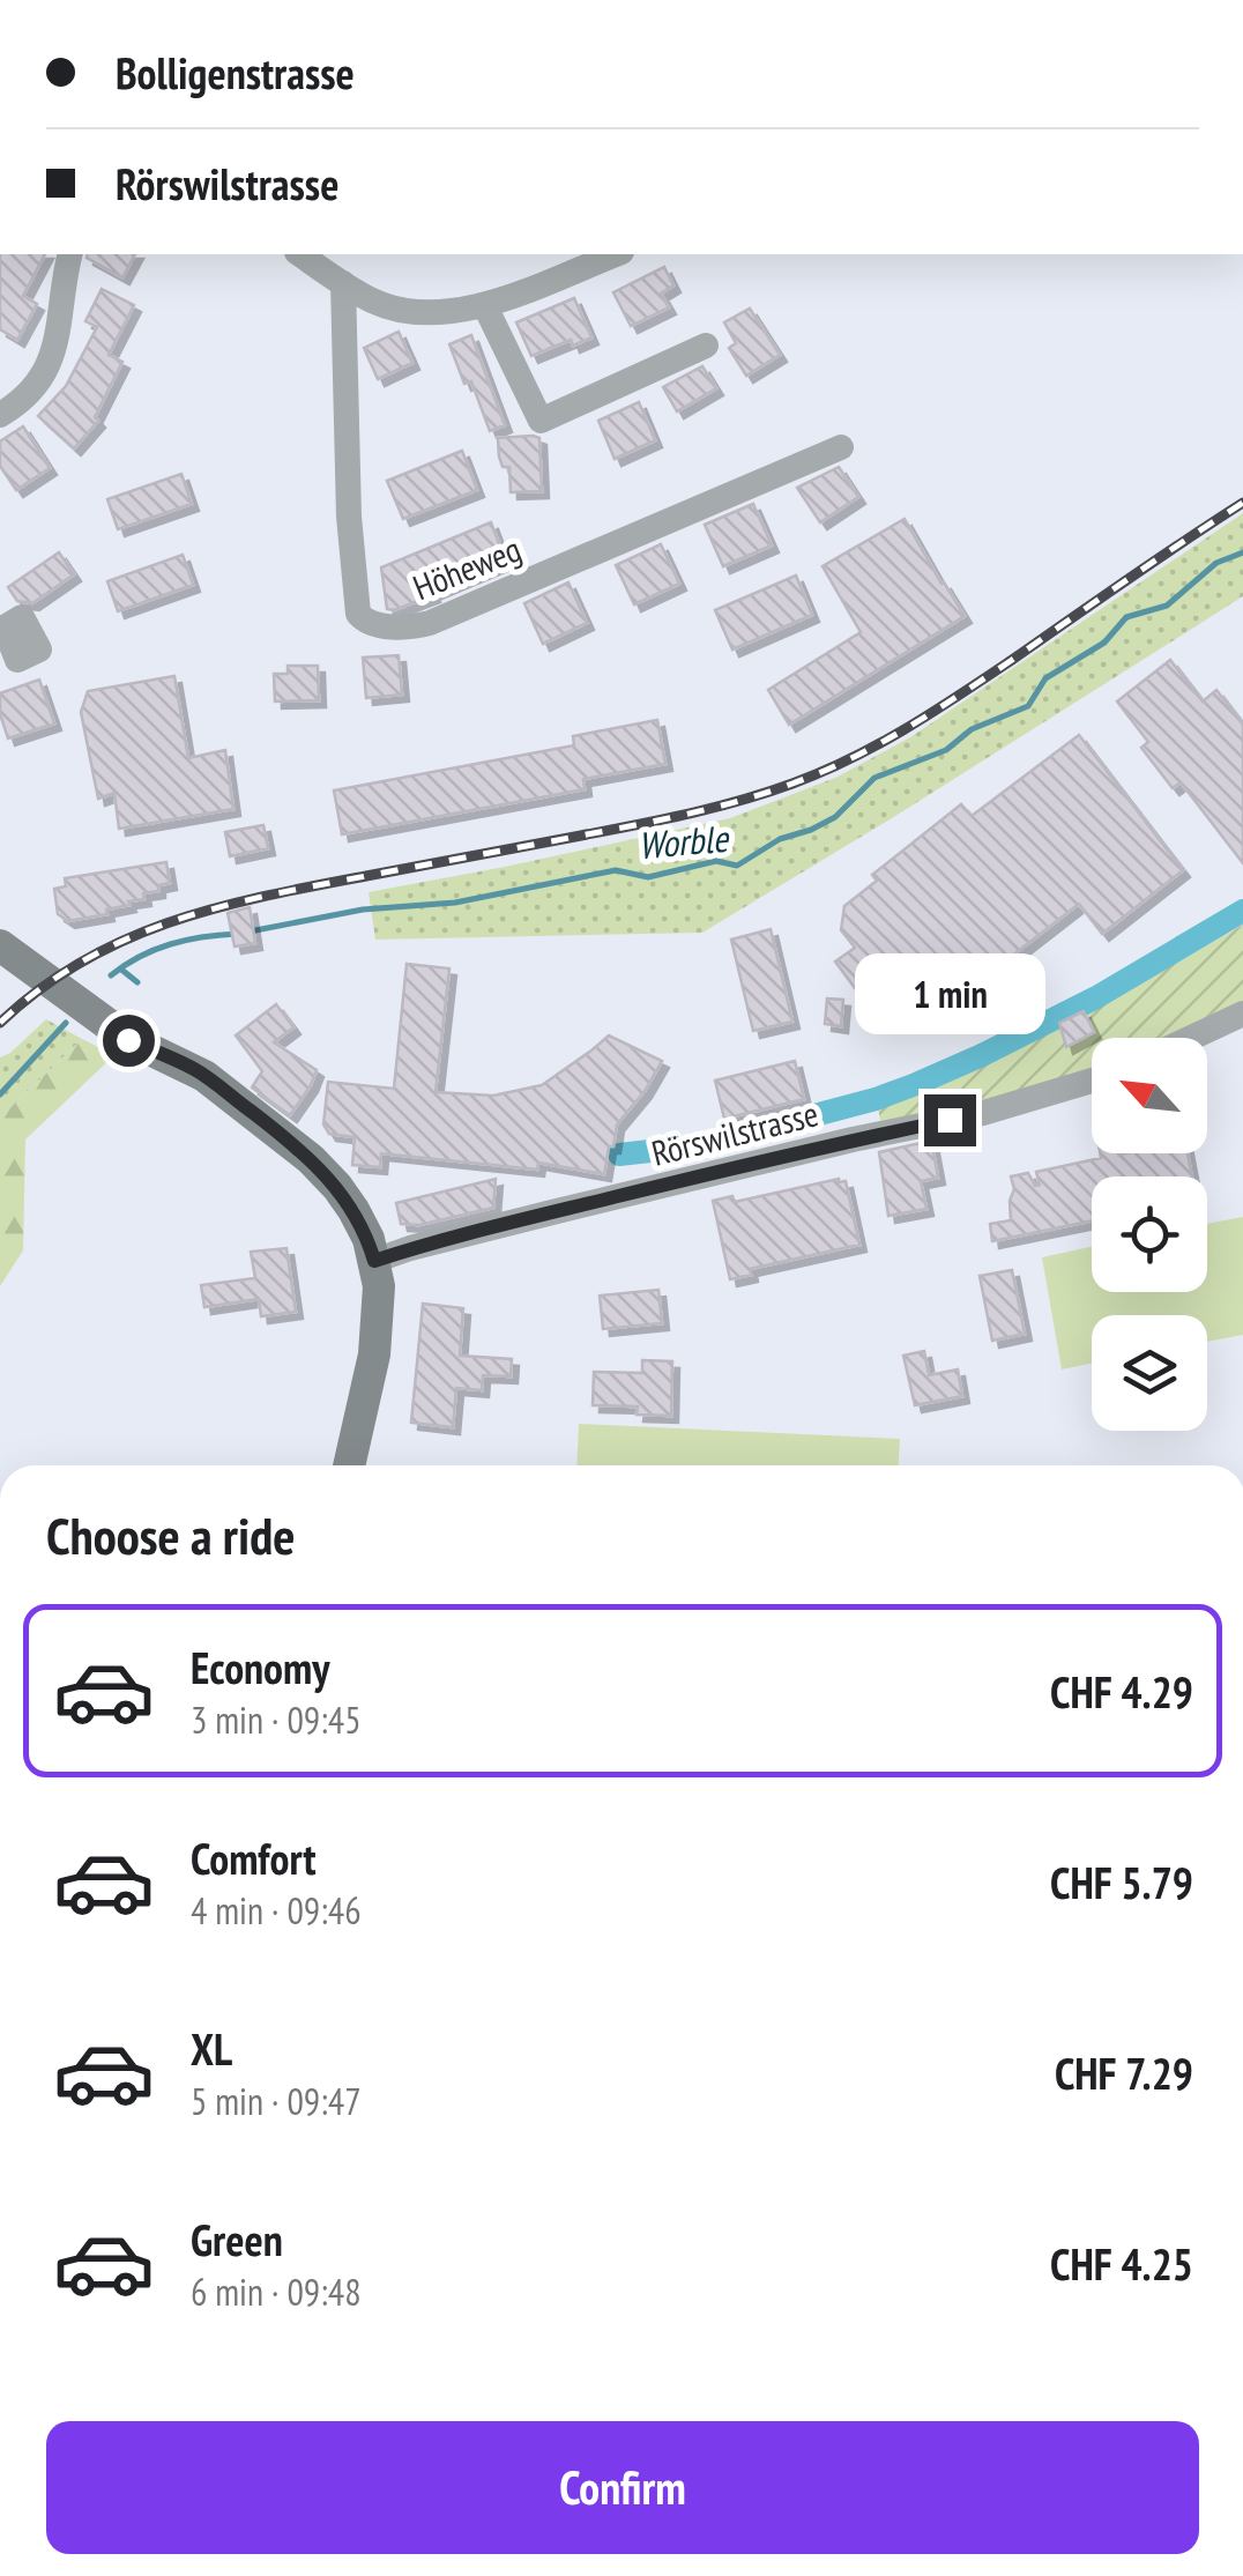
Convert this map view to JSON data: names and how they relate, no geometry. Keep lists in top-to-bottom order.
{
  "streets": {
    "street": ["Höheweg", "Rörswilstrasse"]
  },
  "water": ["Worble"],
  "north": "top left",
  "page": {
    "banner": ["Bolligenstrasse", "Rörswilstrasse"],
    "bubble": "1 min",
    "heading": "Choose a ride",
    "list": [
      {
        "name": "Economy",
        "note": "3 min · 09:45",
        "value": "CHF 4.29"
      },
      {
        "name": "Comfort",
        "note": "4 min · 09:46",
        "value": "CHF 5.79"
      },
      {
        "name": "XL",
        "note": "5 min · 09:47",
        "value": "CHF 7.29"
      },
      {
        "name": "Green",
        "note": "6 min · 09:48",
        "value": "CHF 4.25"
      }
    ],
    "buttons": "Confirm"
  }
}
